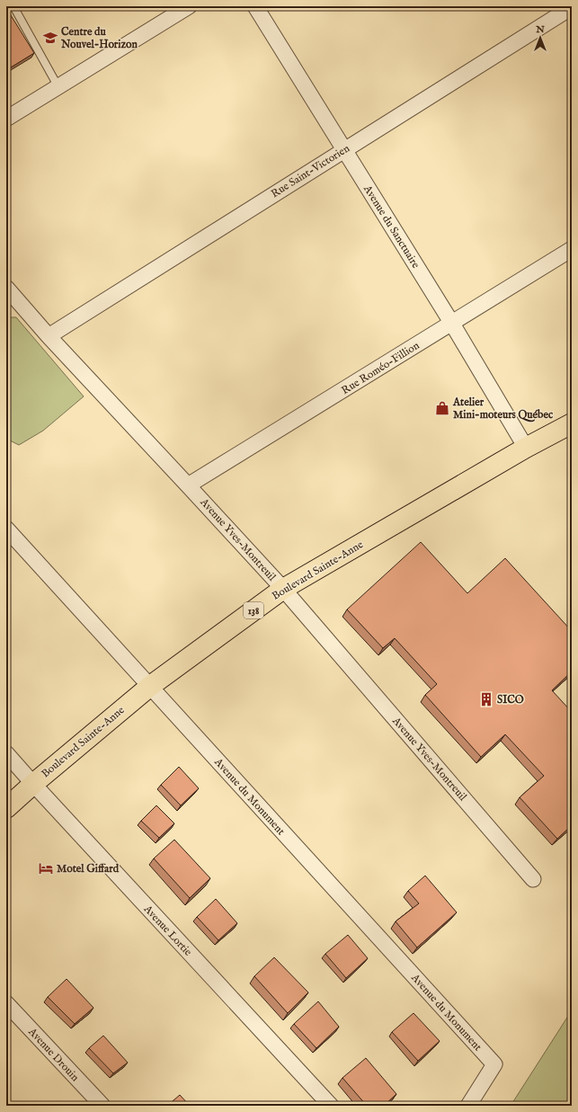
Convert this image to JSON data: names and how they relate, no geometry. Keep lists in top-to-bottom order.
{
  "streets": {
    "main road": ["Boulevard Sainte-Anne", "138"],
    "street": [
      "Rue Saint-Victorien",
      "Avenue du Sanctuaire",
      "Rue Roméo-Fillion",
      "Avenue Yves-Montreuil",
      "Avenue du Monument",
      "Avenue Lortie",
      "Avenue Drouin"
    ]
  },
  "crossings": [
    ["Rue Saint-Victorien", "Avenue du Sanctuaire"],
    ["Rue Saint-Victorien", "Avenue Yves-Montreuil"],
    ["Avenue du Sanctuaire", "Rue Roméo-Fillion"],
    ["Avenue du Sanctuaire", "Boulevard Sainte-Anne"],
    ["Rue Roméo-Fillion", "Avenue Yves-Montreuil"],
    ["Avenue Yves-Montreuil", "Boulevard Sainte-Anne"],
    ["Boulevard Sainte-Anne", "Avenue du Monument"],
    ["Boulevard Sainte-Anne", "Avenue Lortie"]
  ],
  "places": {
    "school or university": ["Centre du Nouvel-Horizon"],
    "shop": ["Atelier Mini-moteurs Québec"],
    "building": ["SICO"],
    "hotel": ["Motel Giffard"]
  },
  "north": "top"
}
